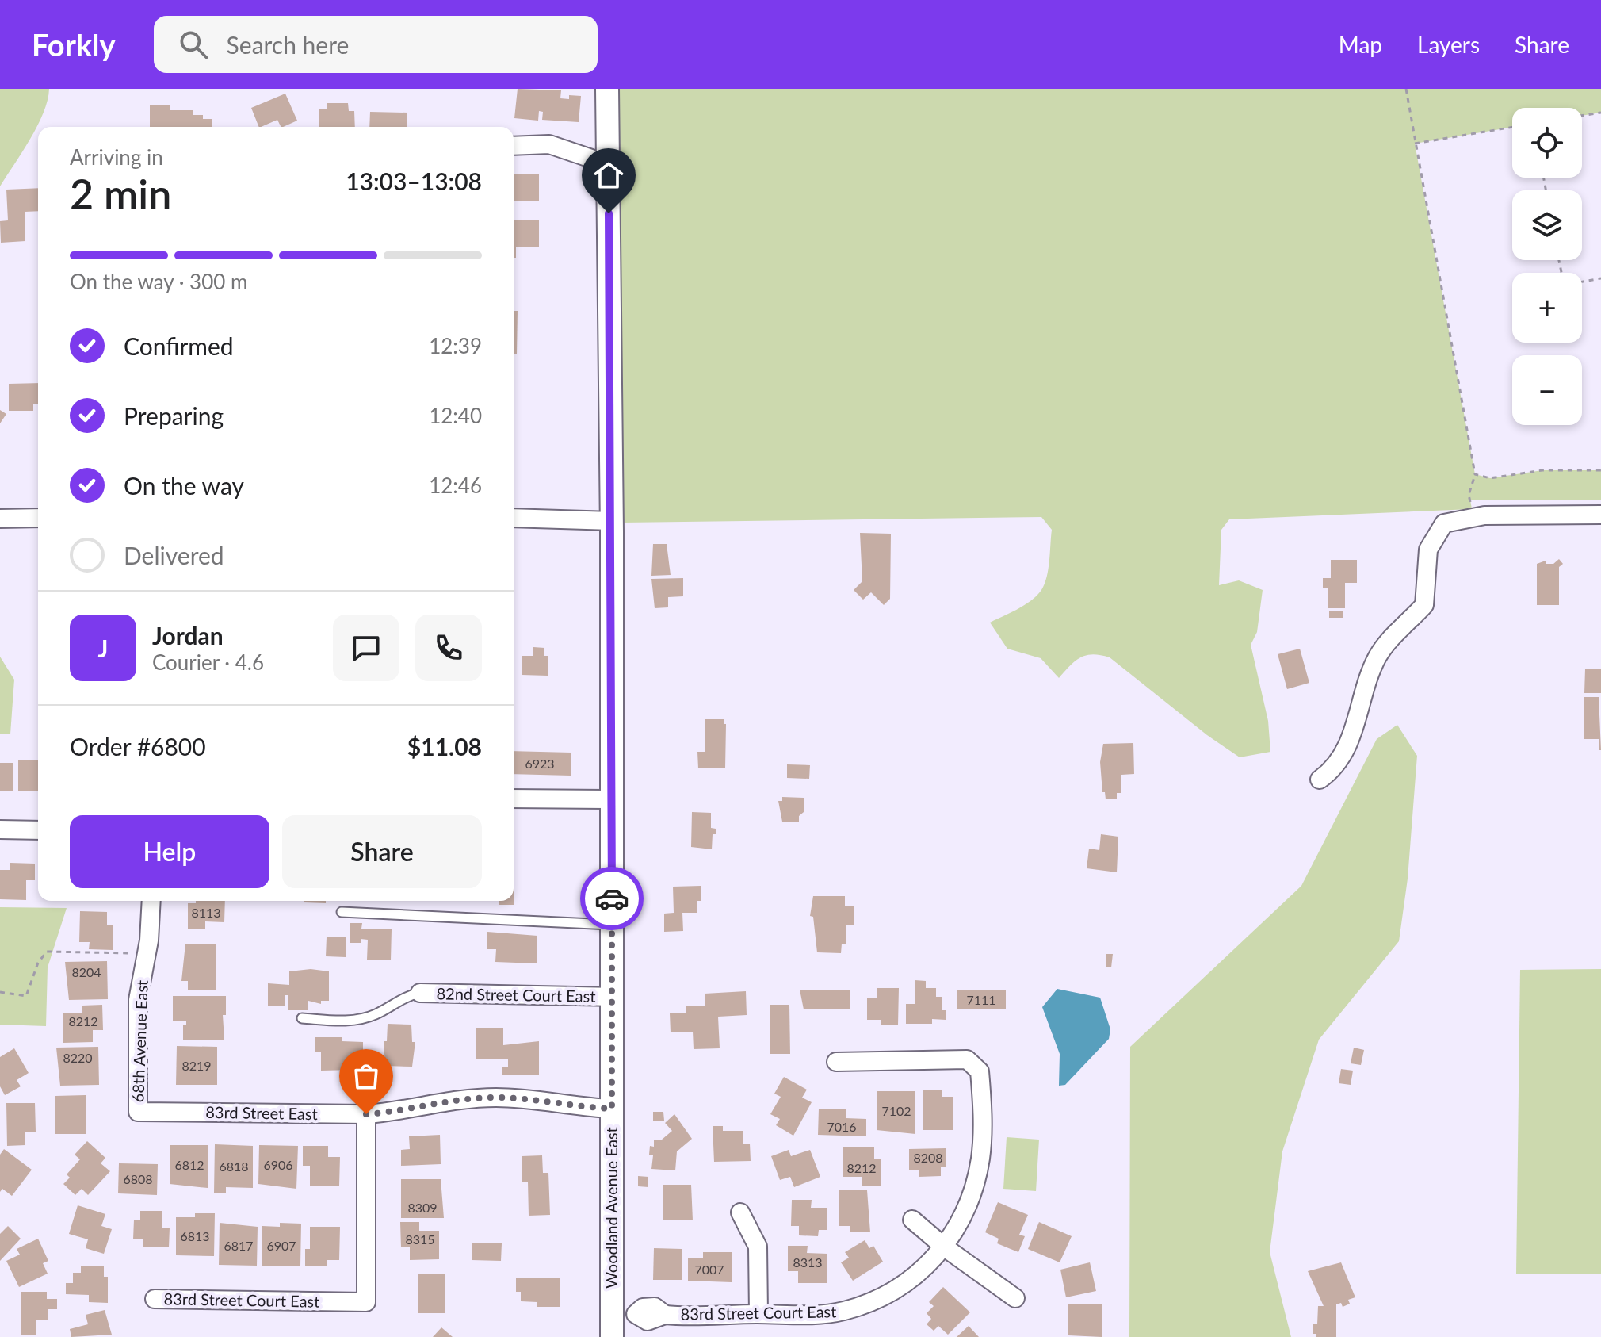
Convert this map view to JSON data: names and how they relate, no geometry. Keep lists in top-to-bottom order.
{
  "streets": {
    "street": [
      "82nd Street Court East",
      "68th Avenue East",
      "83rd Street East",
      "Woodland Avenue East",
      "83rd Street Court East"
    ]
  },
  "crossings": [
    ["82nd Street Court East", "Woodland Avenue East"],
    ["68th Avenue East", "83rd Street East"],
    ["83rd Street East", "Woodland Avenue East"],
    ["83rd Street East", "83rd Street Court East"],
    ["Woodland Avenue East", "83rd Street Court East"]
  ],
  "house_numbers": [
    "6923",
    "8113",
    "8204",
    "7111",
    "8212",
    "8220",
    "8219",
    "7102",
    "7016",
    "8208",
    "6812",
    "6906",
    "6818",
    "8212",
    "6808",
    "8309",
    "6813",
    "8315",
    "6817",
    "6907",
    "8313",
    "7007"
  ],
  "page": {
    "header": "Forkly",
    "search": "Search here",
    "nav": ["Map", "Layers", "Share"],
    "map_buttons": ["+", "−"],
    "heading": ["2 min", "Arriving in", "13:03–13:08"],
    "panel": [
      "Jordan",
      "Courier · 4.6",
      "Order #6800",
      "$11.08"
    ],
    "bar": "On the way · 300 m",
    "list": [
      ["Confirmed", "12:39"],
      ["Preparing", "12:40"],
      ["On the way", "12:46"],
      "Delivered"
    ],
    "round": "J",
    "buttons": ["Help", "Share"]
  }
}
